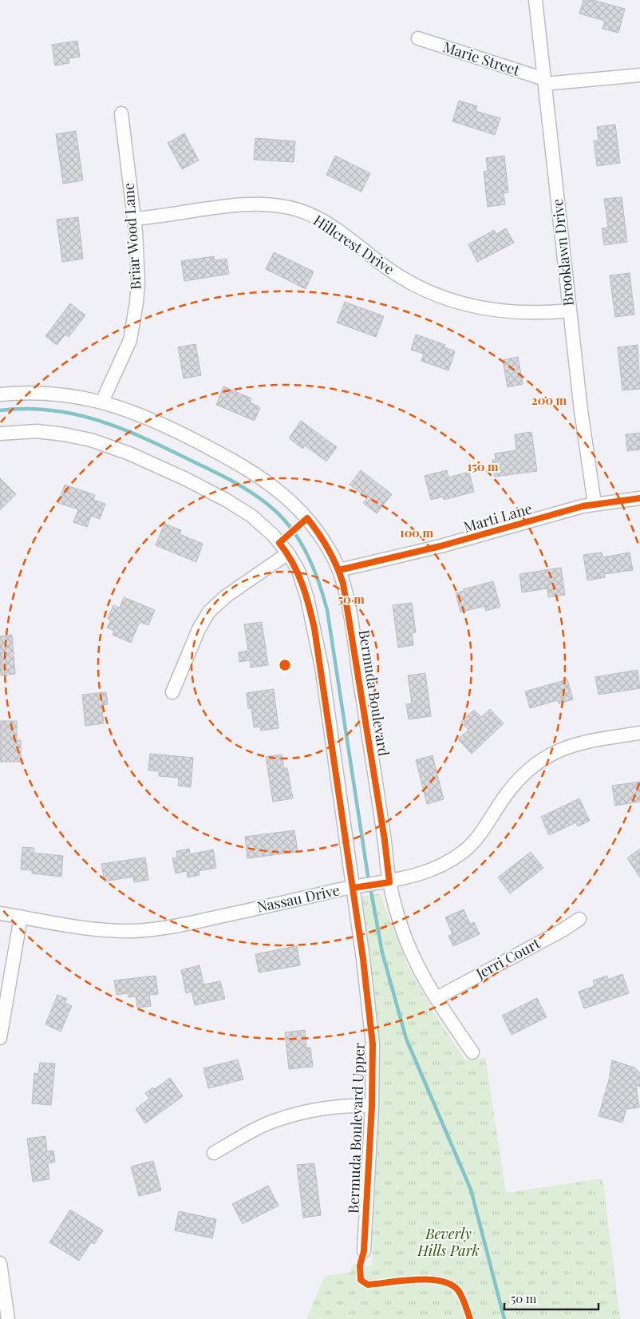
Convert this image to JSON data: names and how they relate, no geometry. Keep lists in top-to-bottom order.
{
  "streets": {
    "street": [
      "Marie Street",
      "Briar Wood Lane",
      "Hillcrest Drive",
      "Brooklawn Drive",
      "Marti Lane",
      "Bermuda Boulevard",
      "Nassau Drive",
      "Jerri Court",
      "Bermuda Boulevard Upper"
    ]
  },
  "crossings": [
    ["Marie Street", "Brooklawn Drive"],
    ["Briar Wood Lane", "Hillcrest Drive"],
    ["Briar Wood Lane", "Bermuda Boulevard"],
    ["Hillcrest Drive", "Brooklawn Drive"],
    ["Brooklawn Drive", "Marti Lane"],
    ["Marti Lane", "Bermuda Boulevard"],
    ["Bermuda Boulevard", "Nassau Drive"],
    ["Bermuda Boulevard", "Jerri Court"],
    ["Nassau Drive", "Bermuda Boulevard Upper"]
  ],
  "parks": ["Beverly Hills Park"],
  "scale_bar": "50 m",
  "rings": [
    "200 m",
    "150 m",
    "100 m",
    "50 m"
  ]
}
